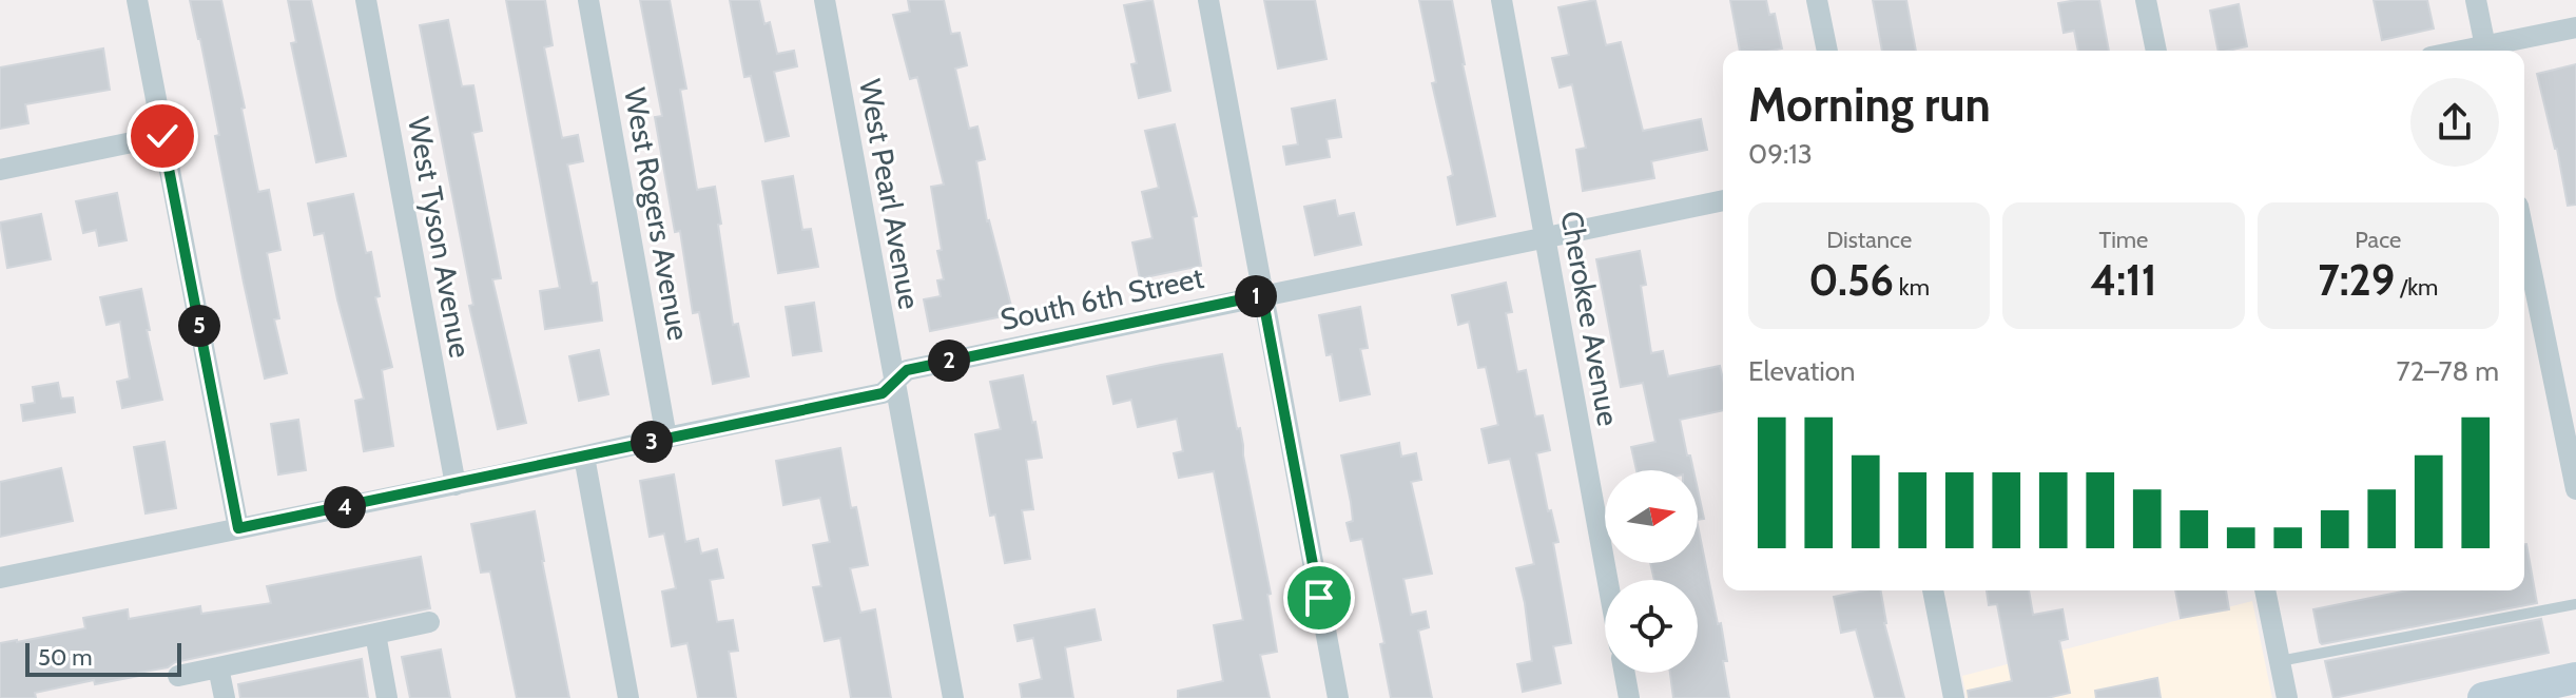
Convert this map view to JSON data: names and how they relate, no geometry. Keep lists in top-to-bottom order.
{
  "streets": {
    "street": [
      "West Pearl Avenue",
      "West Rogers Avenue",
      "West Tyson Avenue",
      "South 6th Street",
      "Cherokee Avenue"
    ]
  },
  "crossings": [
    ["West Pearl Avenue", "South 6th Street"],
    ["West Rogers Avenue", "South 6th Street"],
    ["West Tyson Avenue", "South 6th Street"],
    ["South 6th Street", "Cherokee Avenue"]
  ],
  "scale_bar": "50 m",
  "north": "right",
  "page": {
    "heading": ["Morning run", "09:13"],
    "stats": [
      ["Distance", "0.56 km"],
      ["Time", "4:11"],
      ["Pace", "7:29 /km"]
    ],
    "pins": [
      "1",
      "5",
      "2",
      "3",
      "4"
    ],
    "chart": ["Elevation", "72–78 m"],
    "scale": "50 m"
  }
}
